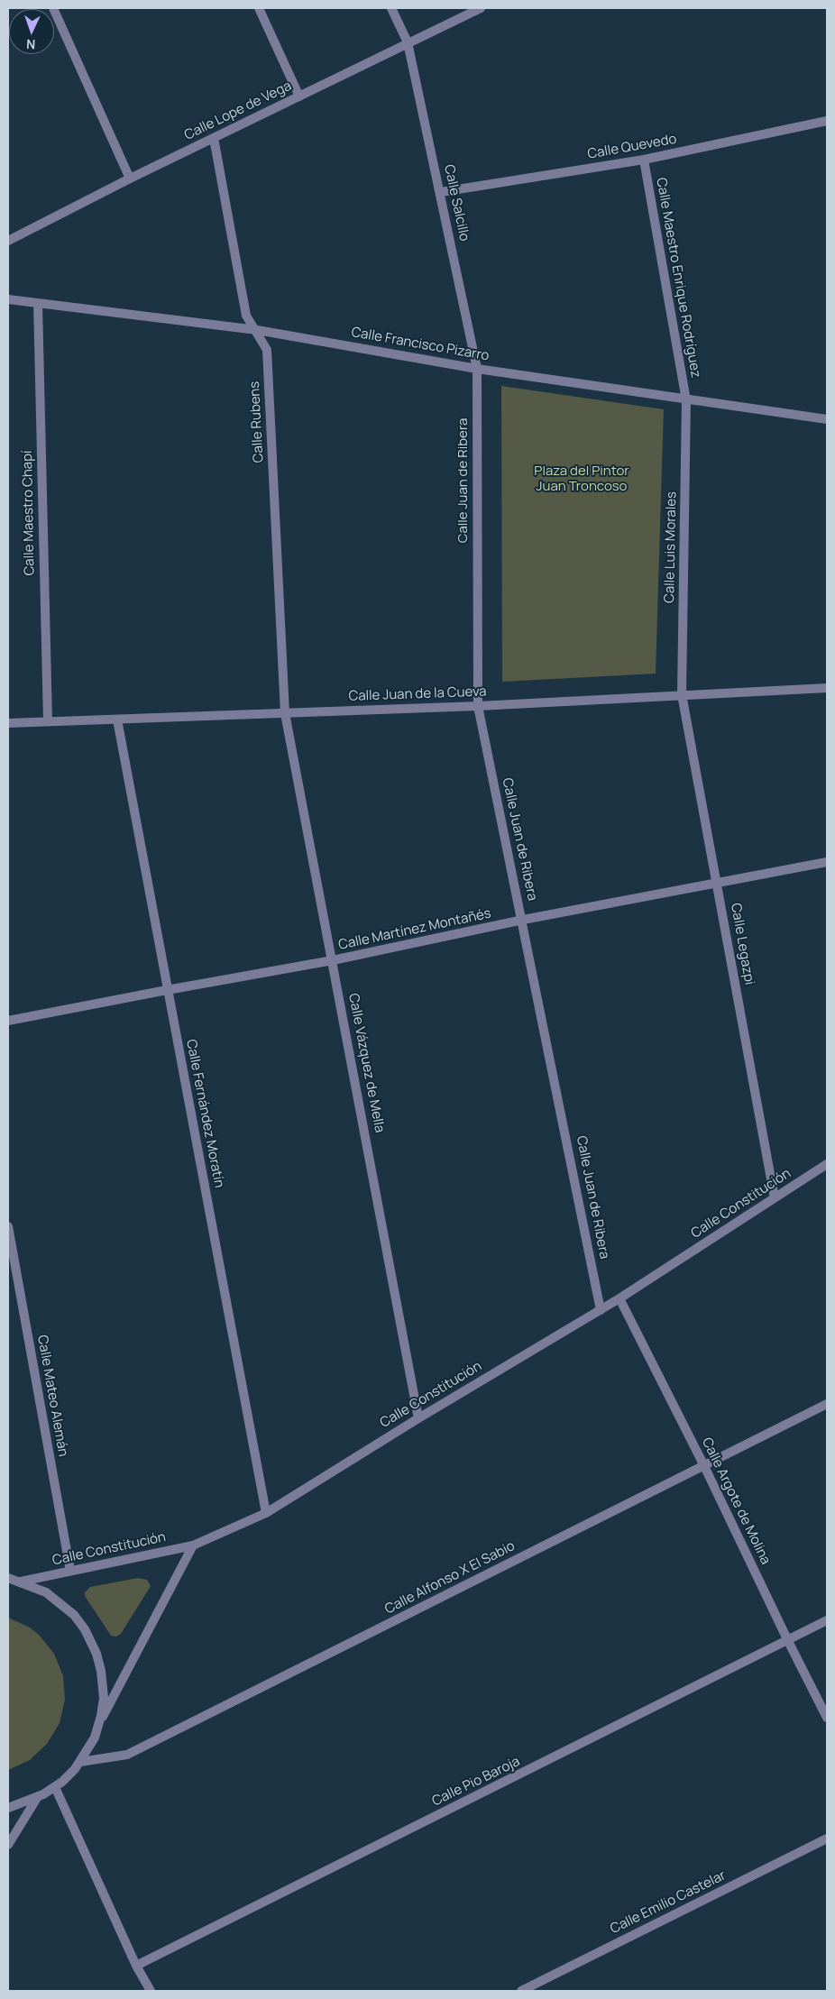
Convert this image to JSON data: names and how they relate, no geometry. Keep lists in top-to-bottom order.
{
  "streets": {
    "street": [
      "Calle Lope de Vega",
      "Calle Quevedo",
      "Calle Salcillo",
      "Calle Maestro Enrique Rodríguez",
      "Calle Francisco Pizarro",
      "Calle Rubens",
      "Calle Juan de Ribera",
      "Calle Maestro Chapí",
      "Calle Luis Morales",
      "Calle Juan de la Cueva",
      "Calle Martínez Montañés",
      "Calle Legazpi",
      "Calle Vázquez de Mella",
      "Calle Fernández Moratín",
      "Calle Constitución",
      "Calle Mateo Alemán",
      "Calle Argote de Molina",
      "Calle Alfonso X El Sabio",
      "Calle Pio Baroja",
      "Calle Emilio Castelar"
    ]
  },
  "crossings": [
    ["Calle Lope de Vega", "Calle Salcillo"],
    ["Calle Lope de Vega", "Calle Rubens"],
    ["Calle Quevedo", "Calle Salcillo"],
    ["Calle Quevedo", "Calle Maestro Enrique Rodríguez"],
    ["Calle Salcillo", "Calle Francisco Pizarro"],
    ["Calle Salcillo", "Calle Juan de Ribera"],
    ["Calle Maestro Enrique Rodríguez", "Calle Francisco Pizarro"],
    ["Calle Maestro Enrique Rodríguez", "Calle Luis Morales"],
    ["Calle Francisco Pizarro", "Calle Rubens"],
    ["Calle Francisco Pizarro", "Calle Juan de Ribera"],
    ["Calle Francisco Pizarro", "Calle Maestro Chapí"],
    ["Calle Francisco Pizarro", "Calle Luis Morales"],
    ["Calle Rubens", "Calle Juan de la Cueva"],
    ["Calle Rubens", "Calle Vázquez de Mella"],
    ["Calle Juan de Ribera", "Calle Juan de la Cueva"],
    ["Calle Juan de Ribera", "Calle Martínez Montañés"],
    ["Calle Juan de Ribera", "Calle Constitución"],
    ["Calle Maestro Chapí", "Calle Juan de la Cueva"],
    ["Calle Luis Morales", "Calle Juan de la Cueva"],
    ["Calle Luis Morales", "Calle Legazpi"],
    ["Calle Juan de la Cueva", "Calle Legazpi"],
    ["Calle Juan de la Cueva", "Calle Vázquez de Mella"],
    ["Calle Juan de la Cueva", "Calle Fernández Moratín"],
    ["Calle Martínez Montañés", "Calle Legazpi"],
    ["Calle Martínez Montañés", "Calle Vázquez de Mella"],
    ["Calle Martínez Montañés", "Calle Fernández Moratín"],
    ["Calle Legazpi", "Calle Constitución"],
    ["Calle Vázquez de Mella", "Calle Constitución"],
    ["Calle Fernández Moratín", "Calle Constitución"],
    ["Calle Constitución", "Calle Mateo Alemán"],
    ["Calle Constitución", "Calle Argote de Molina"],
    ["Calle Argote de Molina", "Calle Alfonso X El Sabio"],
    ["Calle Argote de Molina", "Calle Pio Baroja"]
  ],
  "parks": ["Plaza del Pintor Juan Troncoso"],
  "north": "bottom"
}
